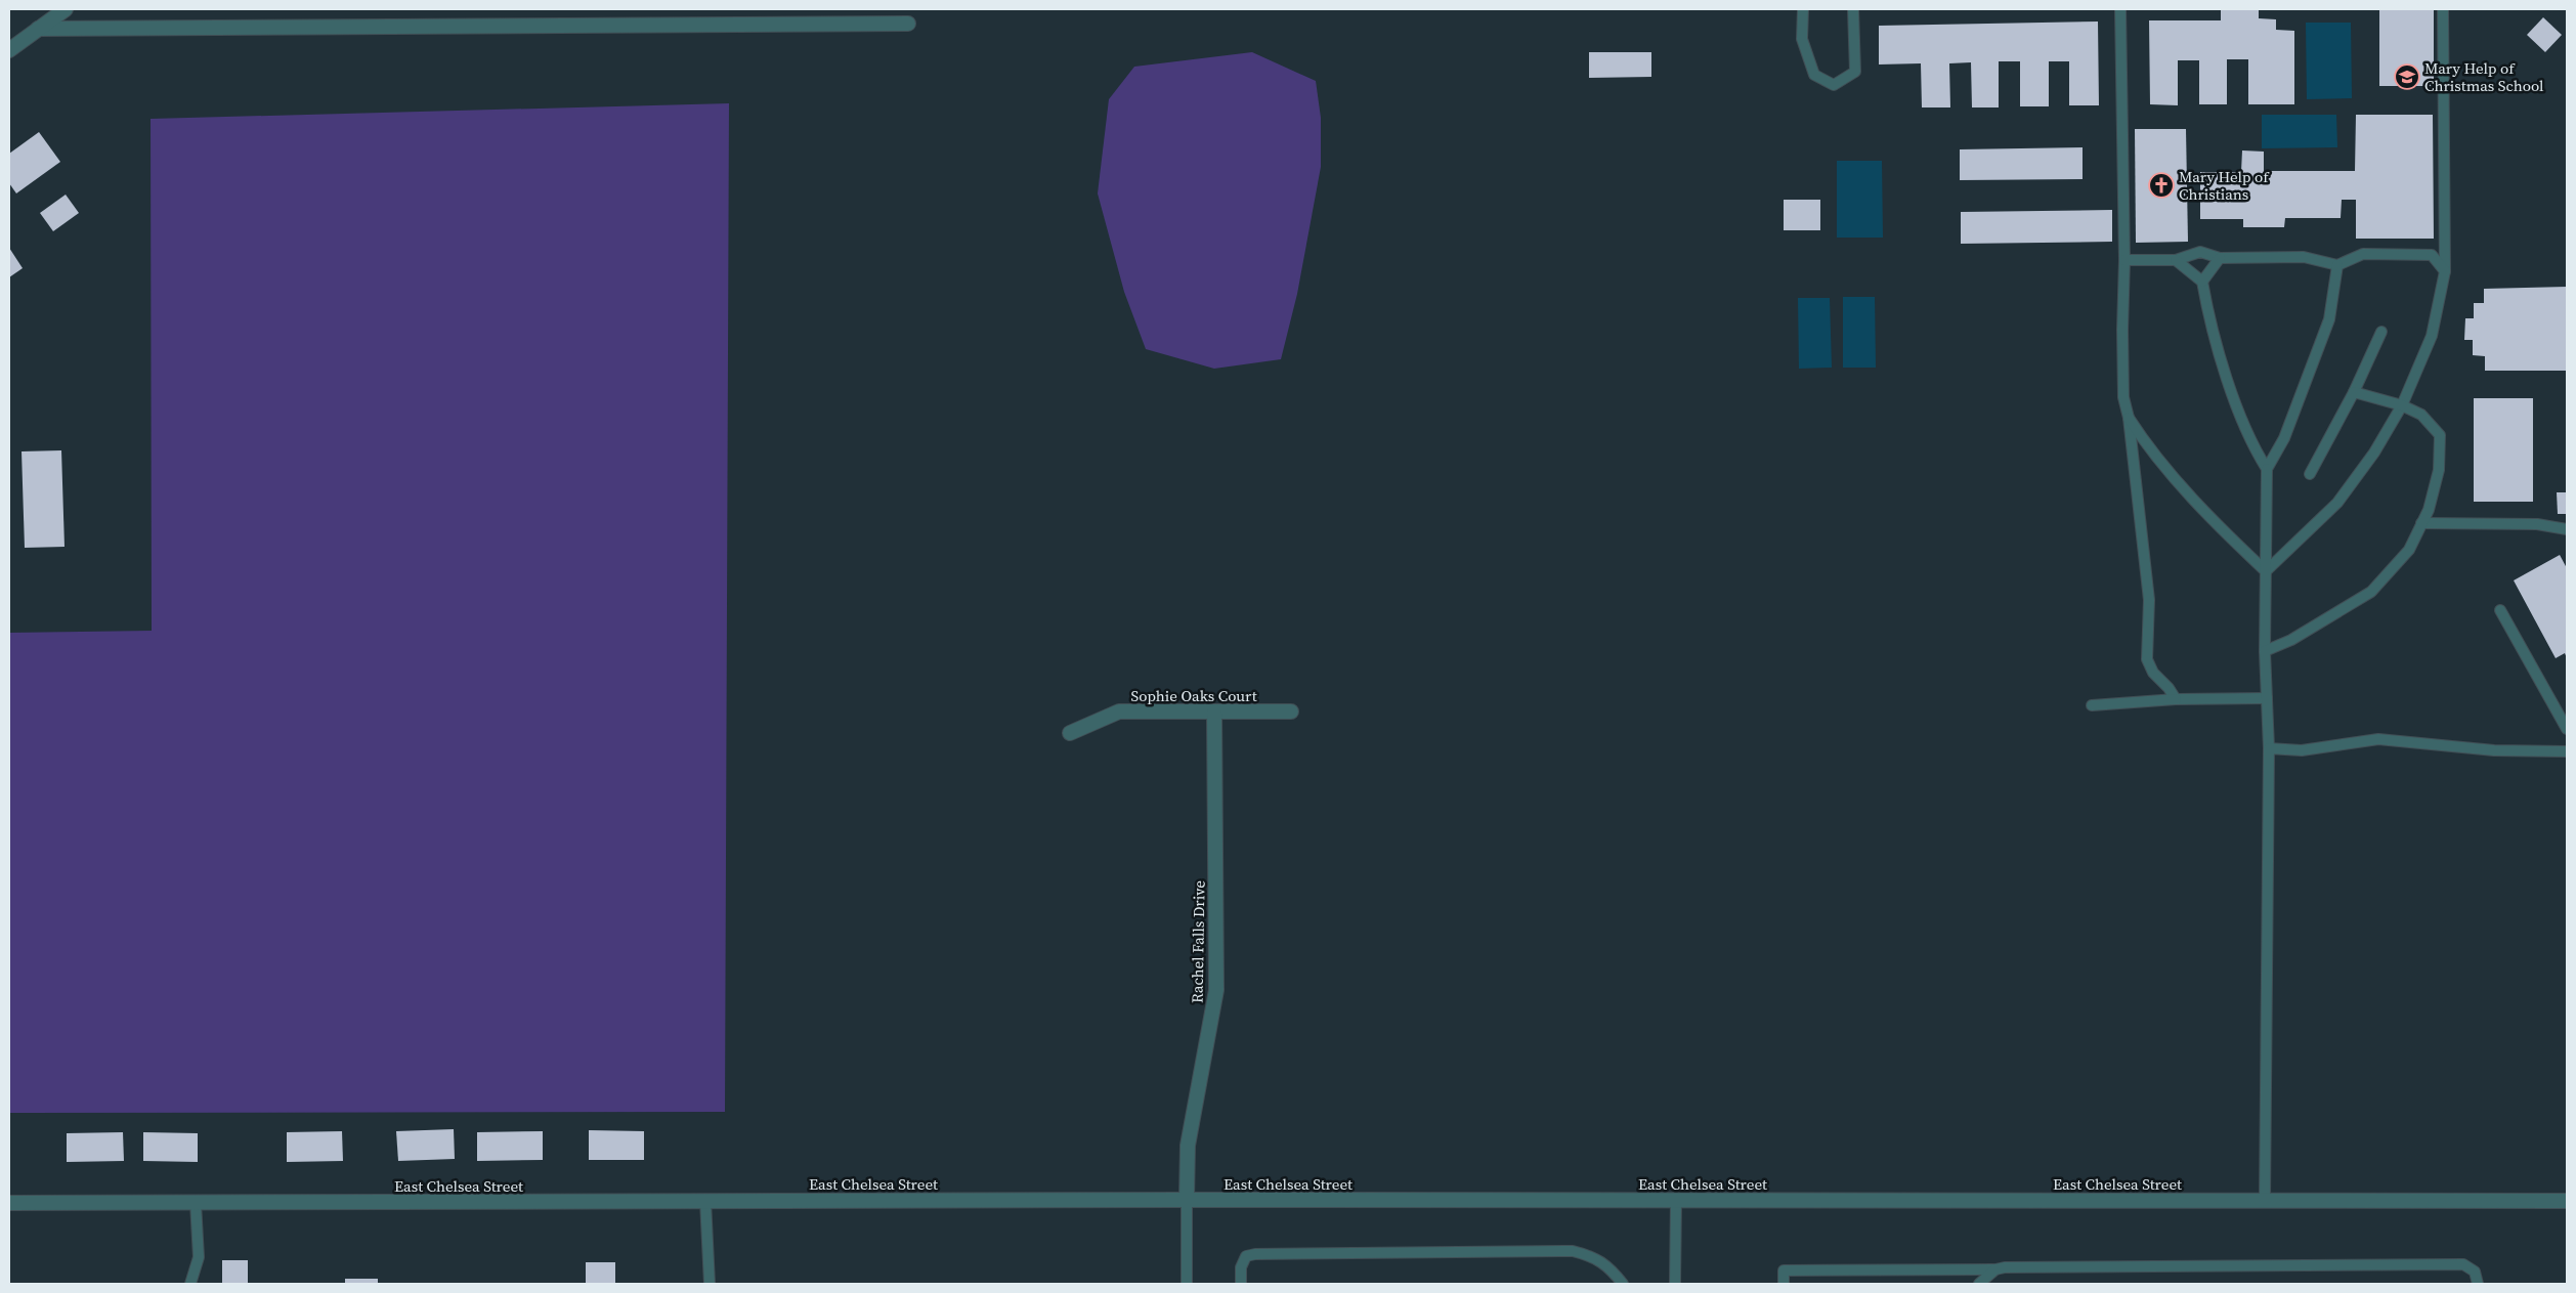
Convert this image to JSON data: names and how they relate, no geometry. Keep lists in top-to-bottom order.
{
  "streets": {
    "street": ["Sophie Oaks Court", "Rachel Falls Drive", "East Chelsea Street"]
  },
  "crossings": [
    ["Sophie Oaks Court", "Rachel Falls Drive"],
    ["Rachel Falls Drive", "East Chelsea Street"]
  ],
  "places": {
    "school or university": ["Mary Help of Christmas School"],
    "church": ["Mary Help of Christians"]
  }
}
